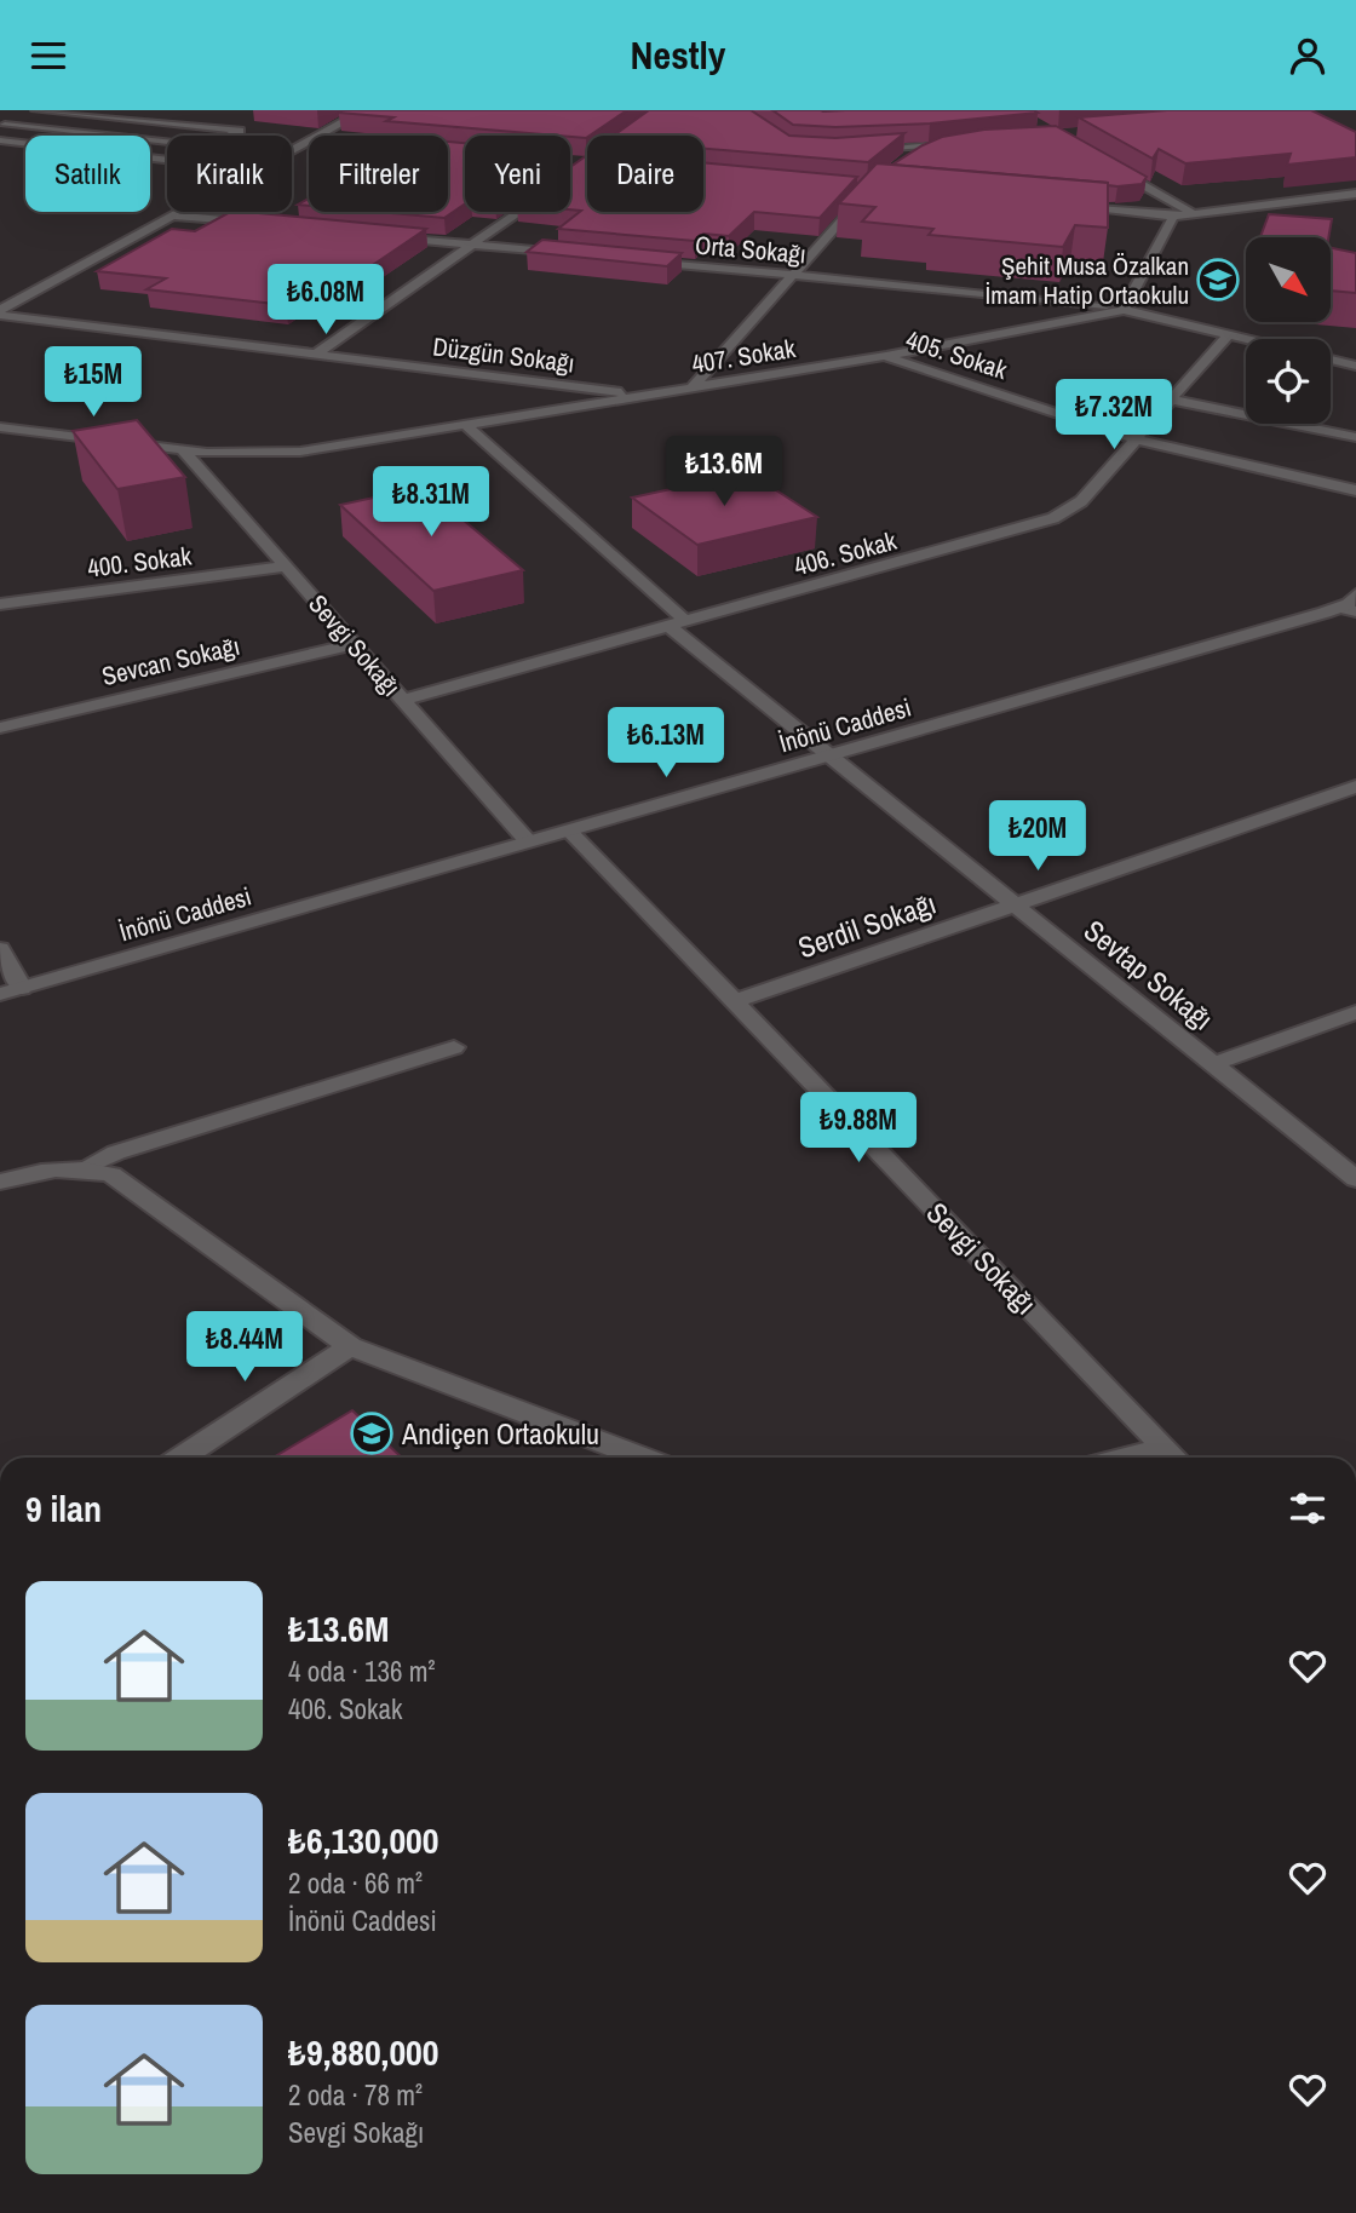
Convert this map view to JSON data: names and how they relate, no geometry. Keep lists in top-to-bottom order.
{
  "streets": {
    "street": [
      "Orta Sokağı",
      "Düzgün Sokağı",
      "405. Sokak",
      "407. Sokak",
      "406. Sokak",
      "400. Sokak",
      "Sevgi Sokağı",
      "Sevcan Sokağı",
      "İnönü Caddesi",
      "Serdil Sokağı",
      "Sevtap Sokağı"
    ]
  },
  "crossings": [
    ["Orta Sokağı", "407. Sokak"],
    ["Düzgün Sokağı", "407. Sokak"],
    ["405. Sokak", "407. Sokak"],
    ["405. Sokak", "406. Sokak"],
    ["407. Sokak", "406. Sokak"],
    ["407. Sokak", "Sevgi Sokağı"],
    ["407. Sokak", "Sevtap Sokağı"],
    ["406. Sokak", "Sevgi Sokağı"],
    ["406. Sokak", "Sevtap Sokağı"],
    ["400. Sokak", "Sevgi Sokağı"],
    ["Sevgi Sokağı", "Sevcan Sokağı"],
    ["Sevgi Sokağı", "İnönü Caddesi"],
    ["Sevgi Sokağı", "Serdil Sokağı"],
    ["İnönü Caddesi", "Sevtap Sokağı"],
    ["Serdil Sokağı", "Sevtap Sokağı"]
  ],
  "places": {
    "school or university": ["Şehit Musa Özalkan İmam Hatip Ortaokulu", "Andiçen Ortaokulu"]
  },
  "north": "bottom right",
  "page": {
    "header": "Nestly",
    "chip": [
      "Satılık",
      "Kiralık",
      "Filtreler",
      "Yeni",
      "Daire"
    ],
    "price": [
      "₺6.08M",
      "₺15M",
      "₺7.32M",
      "₺13.6M",
      "₺8.31M",
      "₺6.13M",
      "₺20M",
      "₺9.88M",
      "₺8.44M"
    ],
    "heading": "9 ilan",
    "list": [
      {
        "name": "₺13.6M",
        "note": "4 oda · 136 m² · 406. Sokak"
      },
      {
        "name": "₺6,130,000",
        "note": "2 oda · 66 m² · İnönü Caddesi"
      },
      {
        "name": "₺9,880,000",
        "note": "2 oda · 78 m² · Sevgi Sokağı"
      }
    ]
  }
}
